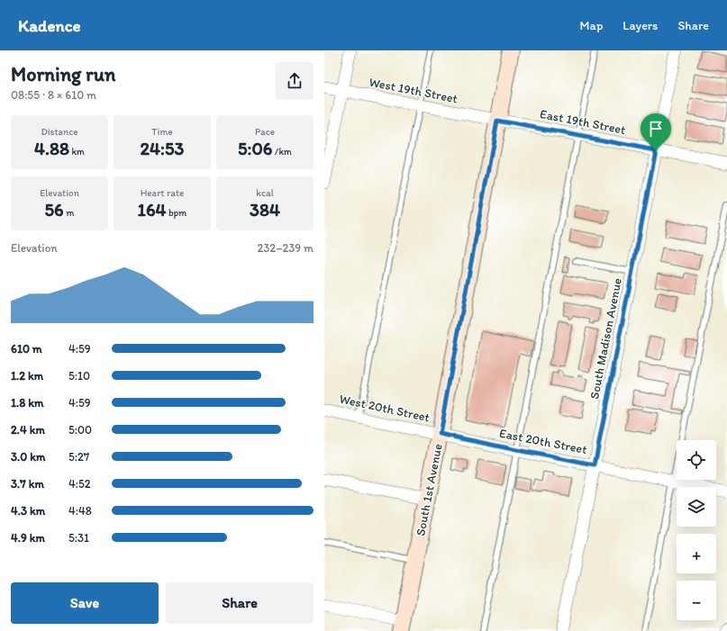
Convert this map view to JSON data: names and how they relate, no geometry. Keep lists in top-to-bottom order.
{
  "streets": {
    "street": [
      "West 19th Street",
      "East 19th Street",
      "South Madison Avenue",
      "West 20th Street",
      "East 20th Street",
      "South 1st Avenue"
    ]
  },
  "crossings": [
    ["West 19th Street", "East 19th Street"],
    ["West 19th Street", "South 1st Avenue"],
    ["East 19th Street", "South Madison Avenue"],
    ["East 19th Street", "South 1st Avenue"],
    ["South Madison Avenue", "East 20th Street"],
    ["West 20th Street", "East 20th Street"],
    ["West 20th Street", "South 1st Avenue"],
    ["East 20th Street", "South 1st Avenue"]
  ],
  "page": {
    "header": "Kadence",
    "nav": ["Map", "Layers", "Share"],
    "heading": ["Morning run", "08:55 · 8 × 610 m"],
    "stats": [
      ["Distance", "4.88 km"],
      ["Time", "24:53"],
      ["Pace", "5:06 /km"],
      ["Elevation", "56 m"],
      ["Heart rate", "164 bpm"],
      ["kcal", "384"]
    ],
    "chart": ["Elevation", "232–239 m"],
    "list": [
      {
        "name": "610 m",
        "note": "4:59"
      },
      {
        "name": "1.2 km",
        "note": "5:10"
      },
      {
        "name": "1.8 km",
        "note": "4:59"
      },
      {
        "name": "2.4 km",
        "note": "5:00"
      },
      {
        "name": "3.0 km",
        "note": "5:27"
      },
      {
        "name": "3.7 km",
        "note": "4:52"
      },
      {
        "name": "4.3 km",
        "note": "4:48"
      },
      {
        "name": "4.9 km",
        "note": "5:31"
      }
    ],
    "map_buttons": ["+", "−"],
    "buttons": ["Save", "Share"]
  }
}
